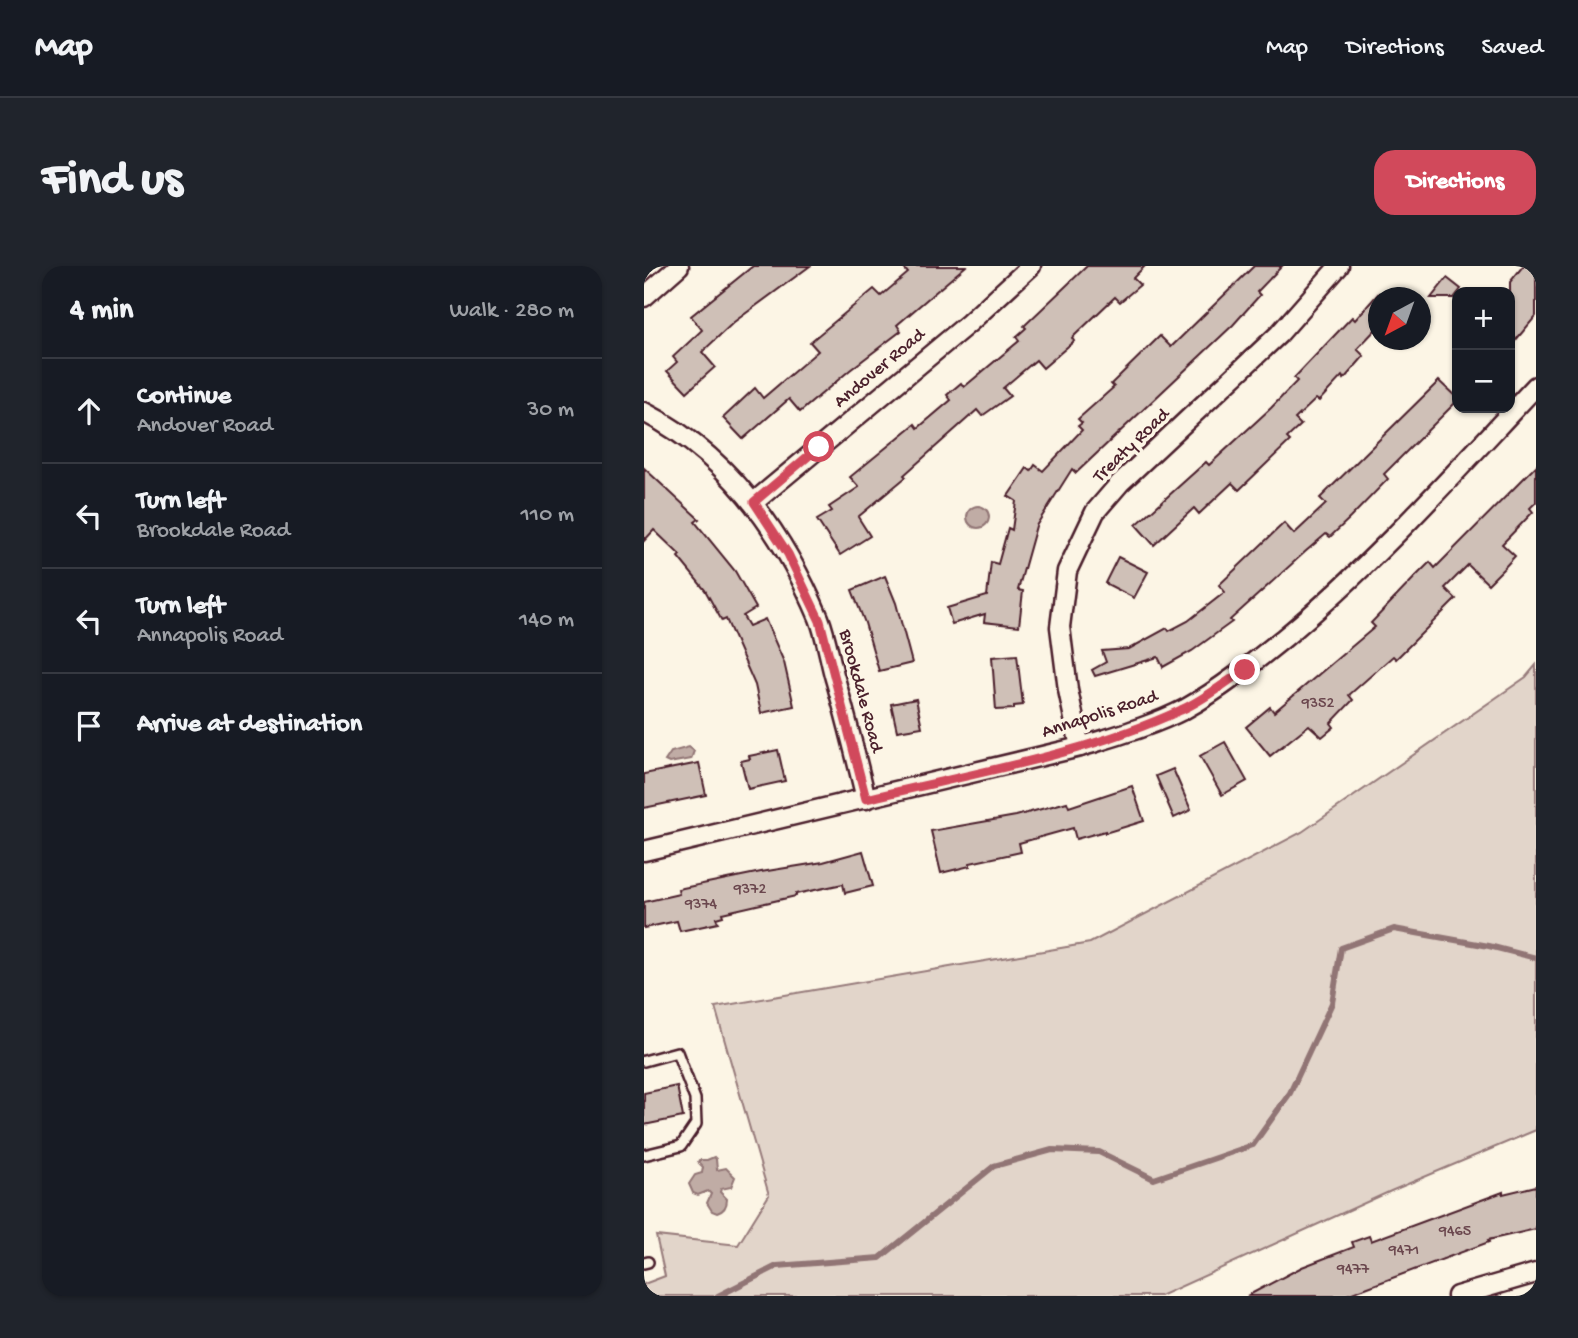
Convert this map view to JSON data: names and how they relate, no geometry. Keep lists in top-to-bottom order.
{
  "streets": {
    "street": [
      "Andover Road",
      "Treaty Road",
      "Brookdale Road",
      "Annapolis Road"
    ]
  },
  "crossings": [
    ["Andover Road", "Brookdale Road"],
    ["Treaty Road", "Annapolis Road"],
    ["Brookdale Road", "Annapolis Road"]
  ],
  "house_numbers": [
    "9352",
    "9372",
    "9374",
    "9465",
    "9471",
    "9477"
  ],
  "north": "bottom left",
  "page": {
    "header": "Map",
    "nav": ["Map", "Directions", "Saved"],
    "buttons": "Directions",
    "title": "Find us",
    "heading": ["4 min", "Walk · 280 m"],
    "map_buttons": ["+", "−"],
    "list": [
      ["Continue", "Andover Road", "30 m"],
      ["Turn left", "Brookdale Road", "110 m"],
      ["Turn left", "Annapolis Road", "140 m"],
      "Arrive at destination"
    ]
  }
}
